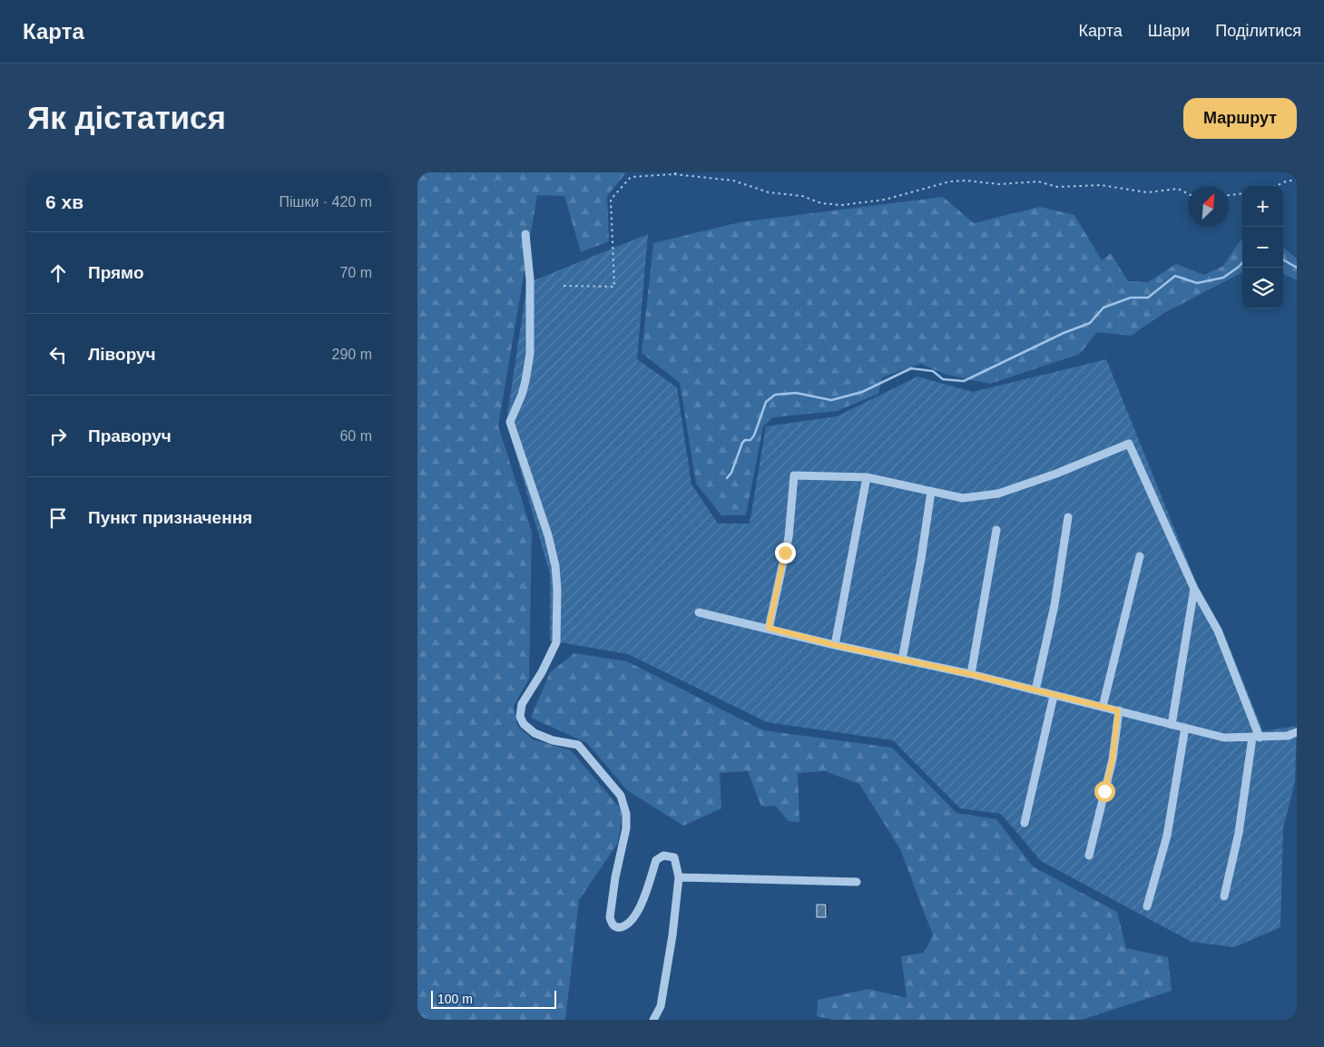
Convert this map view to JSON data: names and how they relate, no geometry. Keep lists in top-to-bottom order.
{
  "scale_bar": "100 m",
  "north": "top right",
  "page": {
    "header": "Карта",
    "nav": ["Карта", "Шари", "Поділитися"],
    "buttons": "Маршрут",
    "title": "Як дістатися",
    "heading": ["6 хв", "Пішки · 420 m"],
    "map_buttons": ["+", "−"],
    "list": [
      ["Прямо", "70 m"],
      ["Ліворуч", "290 m"],
      ["Праворуч", "60 m"],
      "Пункт призначення"
    ],
    "scale": "100 m"
  }
}
